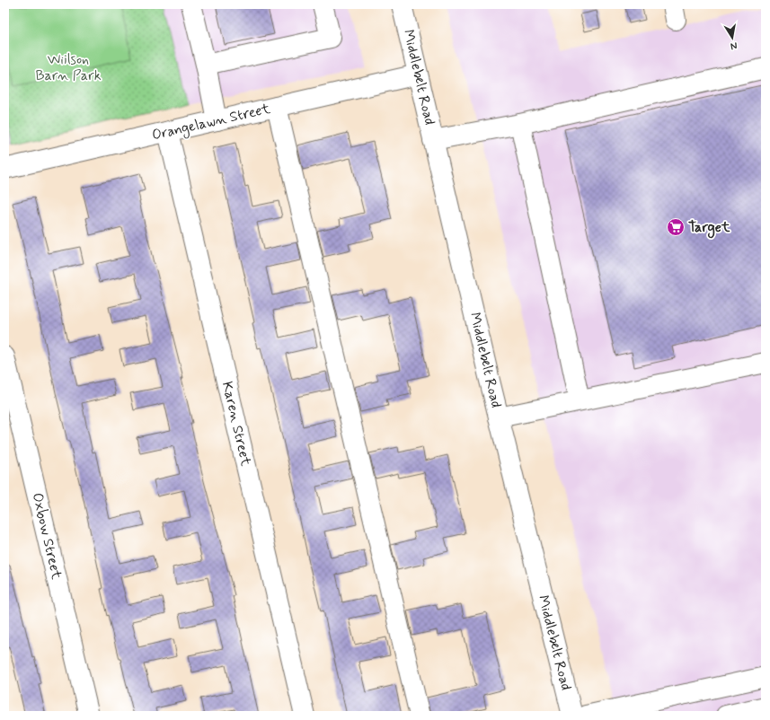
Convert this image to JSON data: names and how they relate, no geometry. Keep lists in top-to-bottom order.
{
  "streets": {
    "street": [
      "Middlebelt Road",
      "Orangelawn Street",
      "Karen Street",
      "Oxbow Street"
    ]
  },
  "crossings": [
    ["Middlebelt Road", "Orangelawn Street"],
    ["Orangelawn Street", "Karen Street"]
  ],
  "parks": ["Wiilson Barn Park"],
  "places": {
    "supermarket": ["Target"]
  },
  "north": "bottom"
}
